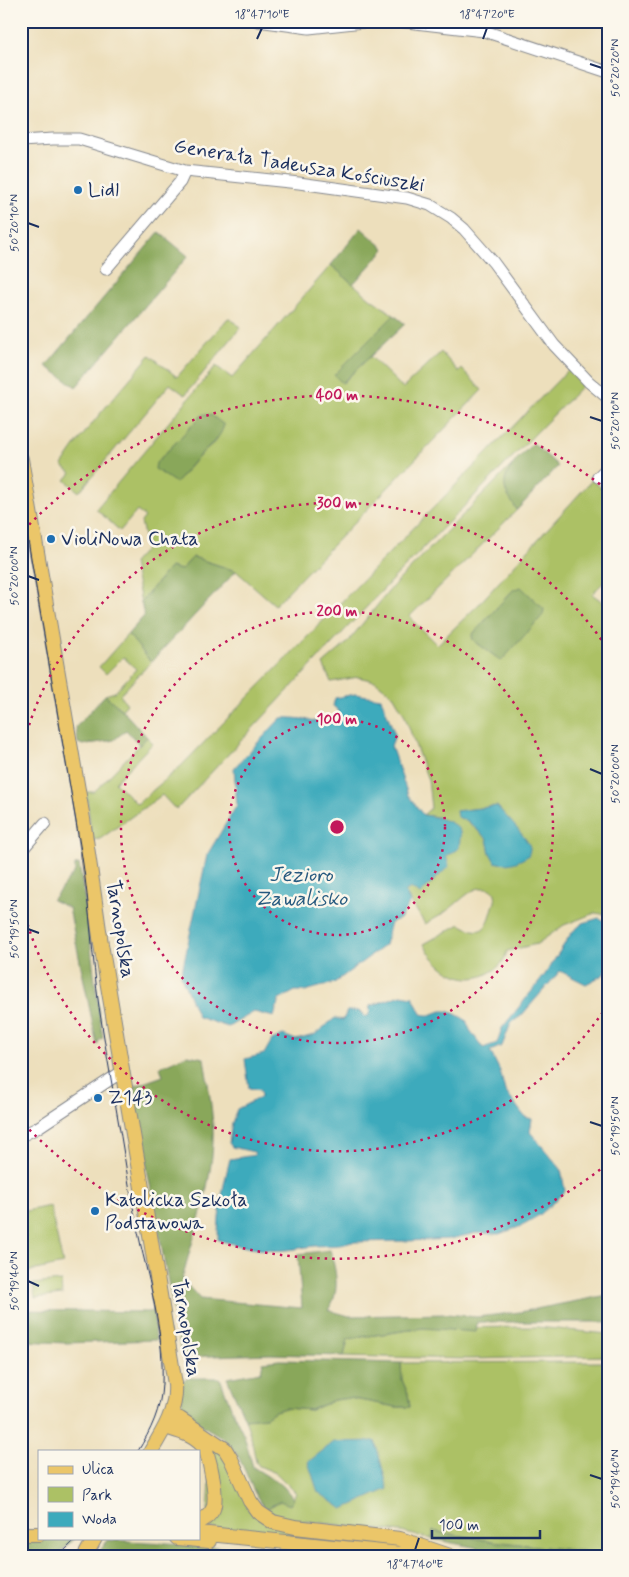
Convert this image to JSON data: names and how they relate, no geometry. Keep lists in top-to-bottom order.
{
  "streets": {
    "main road": ["Tarnopolska"],
    "street": ["Generała Tadeusza Kościuszki"]
  },
  "water": ["Jezioro Zawalisko"],
  "places": [
    "Lidl",
    "VioliNowa Chata",
    "Z143",
    "Katolicka Szkoła Podstawowa"
  ],
  "legend": ["Ulica", "Park", "Woda"],
  "scale_bar": "100 m",
  "coordinates": [
    "18°47'10\"E",
    "18°47'20\"E",
    "50°20'20\"N",
    "50°20'10\"N",
    "50°20'00\"N",
    "50°19'50\"N",
    "50°19'40\"N",
    "18°47'40\"E"
  ],
  "rings": [
    "400 m",
    "300 m",
    "200 m",
    "100 m"
  ]
}
